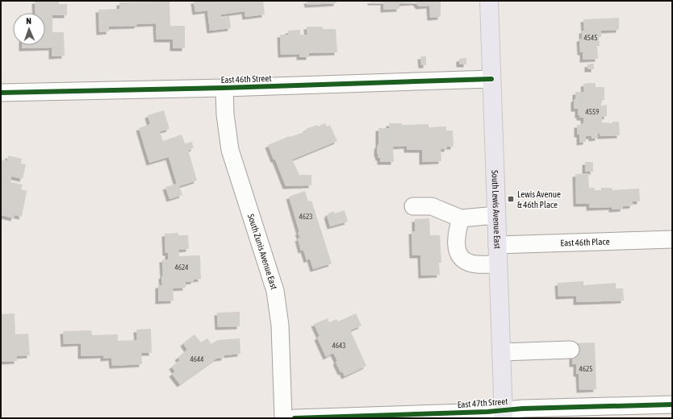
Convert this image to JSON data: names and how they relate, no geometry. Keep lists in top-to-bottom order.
{
  "streets": {
    "main road": ["South Lewis Avenue East"],
    "street": [
      "East 46th Street",
      "East 46th Place",
      "South Zunis Avenue East",
      "East 47th Street"
    ]
  },
  "crossings": [
    ["East 46th Street", "South Lewis Avenue East"],
    ["East 46th Street", "South Zunis Avenue East"],
    ["South Lewis Avenue East", "East 46th Place"],
    ["South Lewis Avenue East", "East 47th Street"]
  ],
  "places": {
    "transit": ["Lewis Avenue & 46th Place"]
  },
  "house_numbers": [
    "4545",
    "4559",
    "4623",
    "4624",
    "4643",
    "4644",
    "4625"
  ],
  "north": "top"
}
